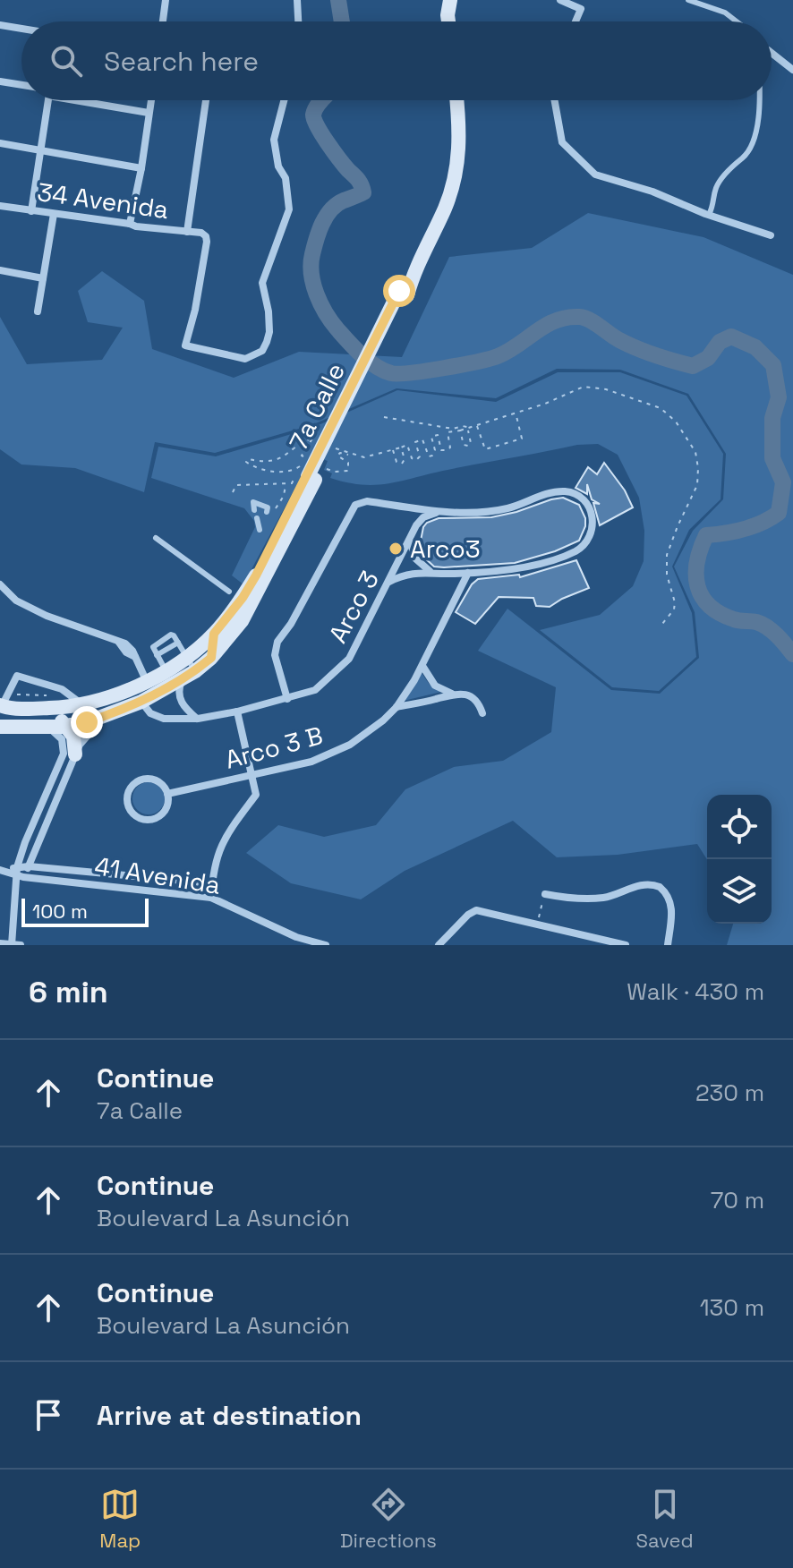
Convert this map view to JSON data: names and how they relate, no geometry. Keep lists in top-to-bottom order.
{
  "streets": {
    "main road": ["7a Calle"],
    "street": [
      "34 Avenida",
      "Arco 3",
      "Arco 3 B",
      "41 Avenida"
    ]
  },
  "places": ["Arco3"],
  "scale_bar": "100 m",
  "page": {
    "search": "Search here",
    "scale": "100 m",
    "heading": ["6 min", "Walk · 430 m"],
    "list": [
      ["Continue", "7a Calle", "230 m"],
      ["Continue", "Boulevard La Asunción", "70 m"],
      ["Continue", "Boulevard La Asunción", "130 m"],
      "Arrive at destination"
    ],
    "nav": ["Map", "Directions", "Saved"]
  }
}
